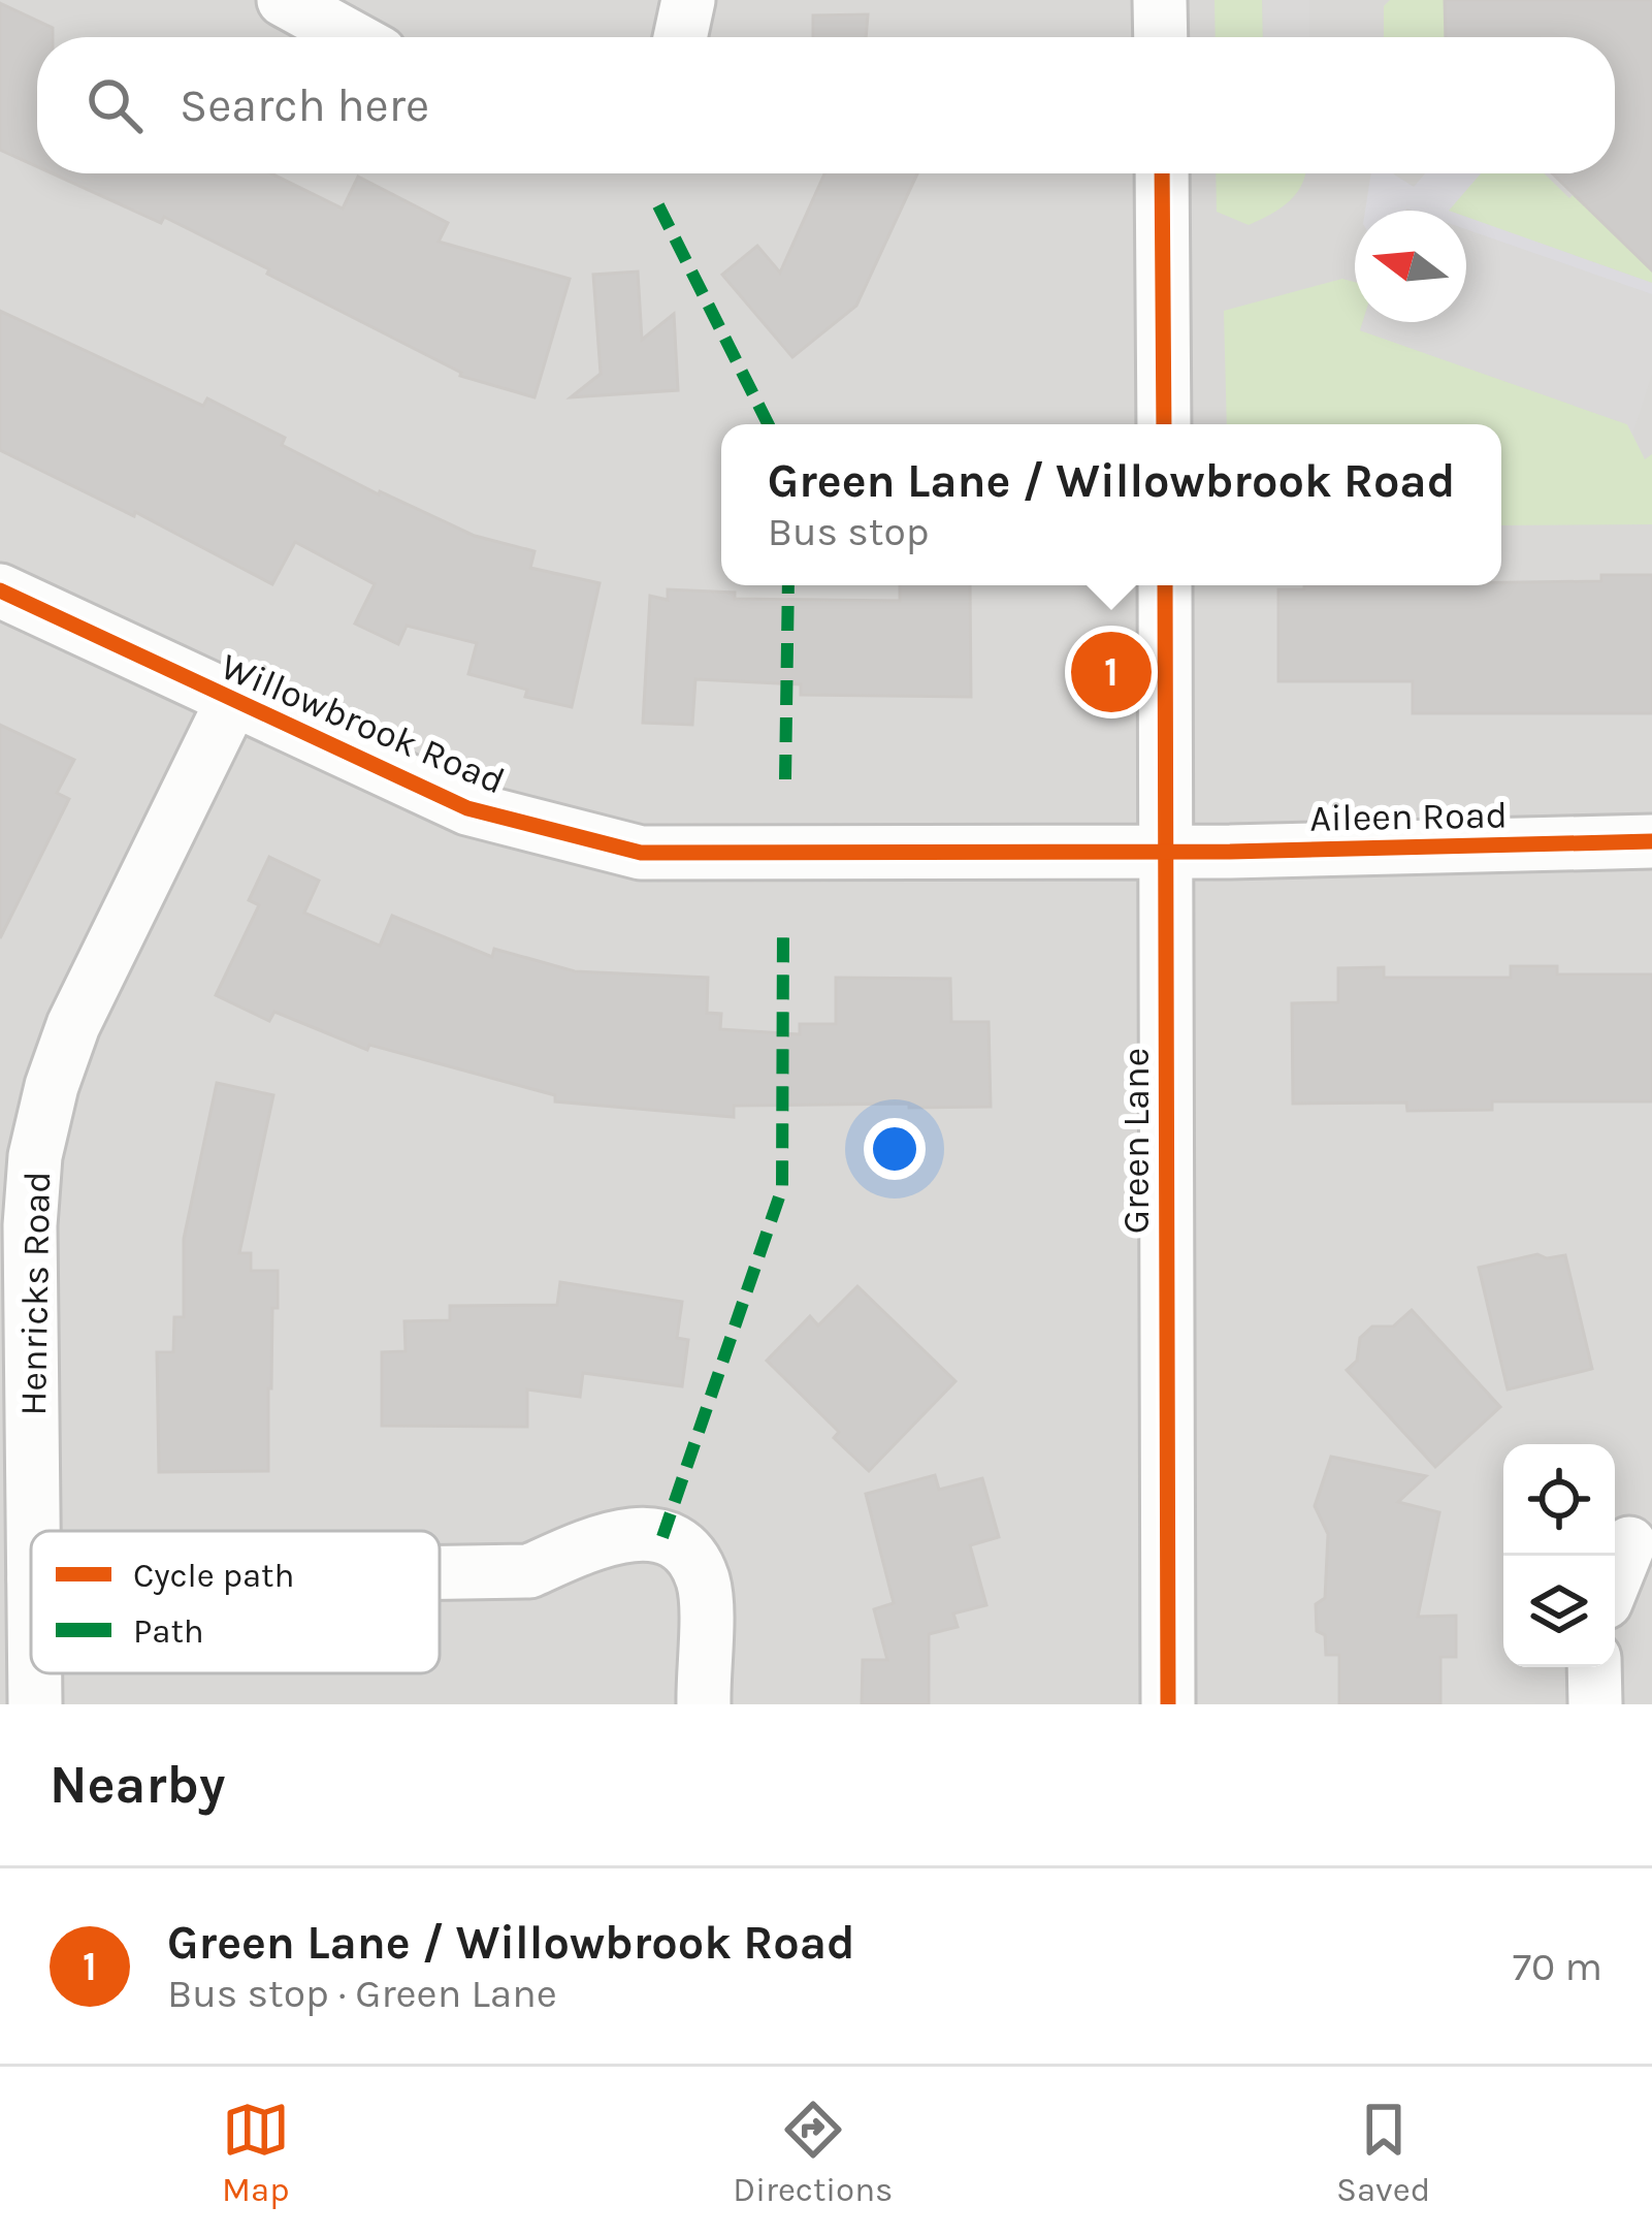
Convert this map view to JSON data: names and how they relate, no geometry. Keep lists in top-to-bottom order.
{
  "streets": {
    "street": [
      "Willowbrook Road",
      "Aileen Road",
      "Green Lane",
      "Henricks Road"
    ]
  },
  "crossings": [
    ["Willowbrook Road", "Aileen Road"],
    ["Willowbrook Road", "Green Lane"],
    ["Willowbrook Road", "Henricks Road"],
    ["Aileen Road", "Green Lane"]
  ],
  "legend": ["Cycle path", "Path"],
  "north": "left",
  "page": {
    "search": "Search here",
    "popup": ["Green Lane / Willowbrook Road", "Bus stop"],
    "pins": "1",
    "heading": "Nearby",
    "list": [
      {
        "mark": "1",
        "name": "Green Lane / Willowbrook Road",
        "note": "Bus stop · Green Lane",
        "value": "70 m"
      }
    ],
    "nav": ["Map", "Directions", "Saved"]
  }
}
